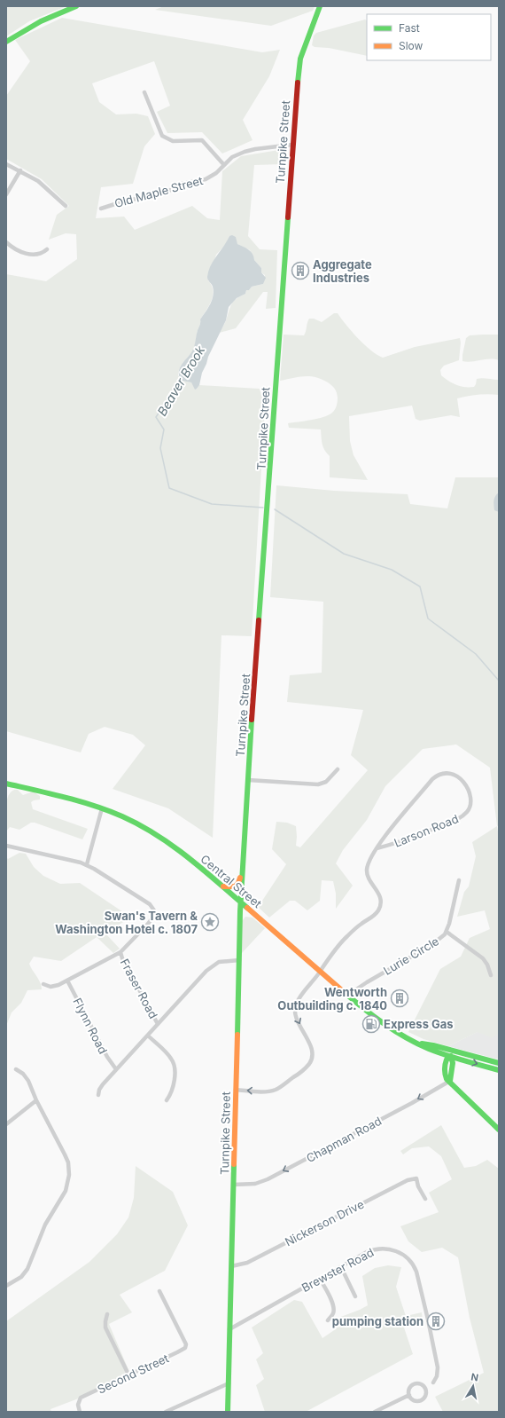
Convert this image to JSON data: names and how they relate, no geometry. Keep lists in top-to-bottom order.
{
  "streets": {
    "street": [
      "Turnpike Street",
      "Old Maple Street",
      "Larson Road",
      "Central Street",
      "Lurie Circle",
      "Fraser Road",
      "Flynn Road",
      "Chapman Road",
      "Nickerson Drive",
      "Brewster Road",
      "Second Street"
    ]
  },
  "crossings": [
    ["Turnpike Street", "Old Maple Street"],
    ["Turnpike Street", "Central Street"],
    ["Turnpike Street", "Chapman Road"],
    ["Turnpike Street", "Nickerson Drive"],
    ["Turnpike Street", "Brewster Road"],
    ["Larson Road", "Central Street"],
    ["Central Street", "Lurie Circle"]
  ],
  "one_way": ["Chapman Road"],
  "water": ["Beaver Brook"],
  "places": {
    "building": ["Aggregate Industries", "Wentworth Outbuilding c. 1840", "pumping station"],
    "place": ["Swan's Tavern & Washington Hotel c. 1807"],
    "fuel station": ["Express Gas"]
  },
  "legend": ["Fast", "Slow"],
  "north": "top"
}
